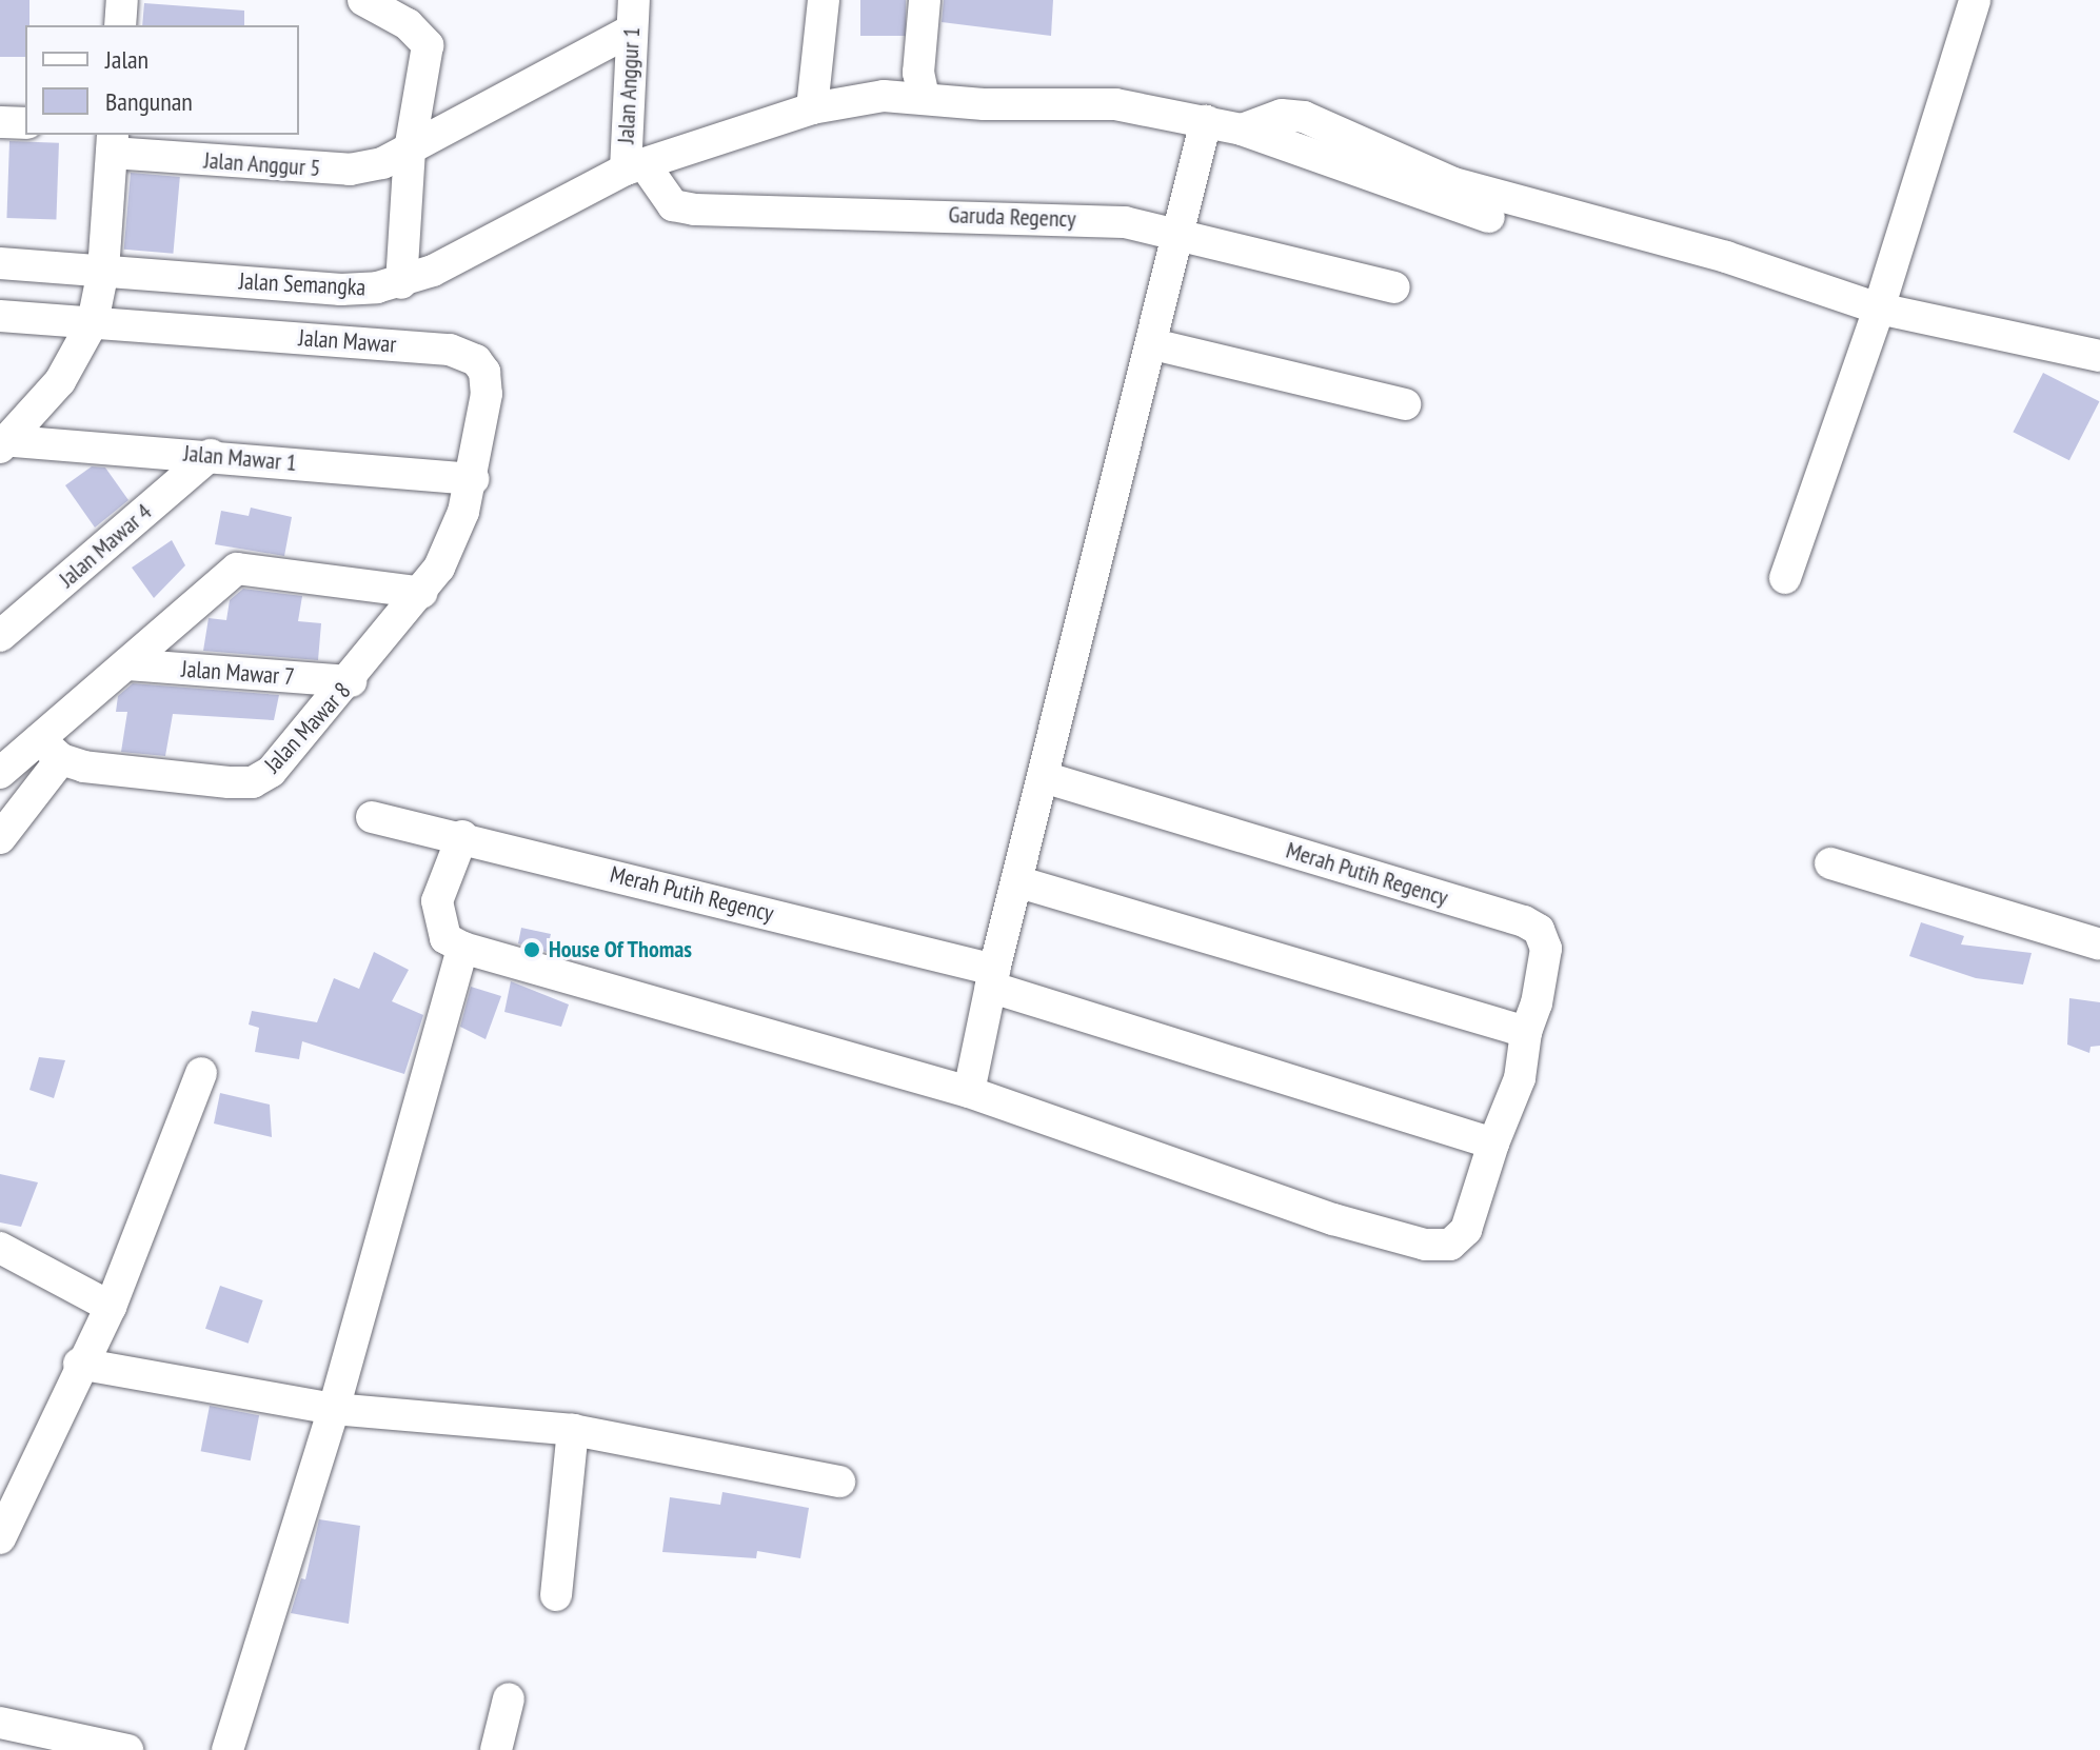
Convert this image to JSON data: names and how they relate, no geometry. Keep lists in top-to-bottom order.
{
  "streets": {
    "street": [
      "Jalan Anggur 1",
      "Jalan Anggur 5",
      "Garuda Regency",
      "Jalan Semangka",
      "Jalan Mawar",
      "Jalan Mawar 1",
      "Jalan Mawar 4",
      "Jalan Mawar 7",
      "Jalan Mawar 8",
      "Merah Putih Regency"
    ]
  },
  "crossings": [
    ["Jalan Anggur 1", "Jalan Anggur 5"],
    ["Jalan Anggur 1", "Garuda Regency"],
    ["Jalan Anggur 1", "Jalan Semangka"],
    ["Garuda Regency", "Jalan Semangka"],
    ["Jalan Semangka", "Jalan Mawar"],
    ["Jalan Mawar", "Jalan Mawar 1"],
    ["Jalan Mawar", "Jalan Mawar 8"],
    ["Jalan Mawar 1", "Jalan Mawar 4"],
    ["Jalan Mawar 1", "Jalan Mawar 8"],
    ["Jalan Mawar 7", "Jalan Mawar 8"]
  ],
  "places": ["House Of Thomas"],
  "legend": ["Jalan", "Bangunan"]
}
